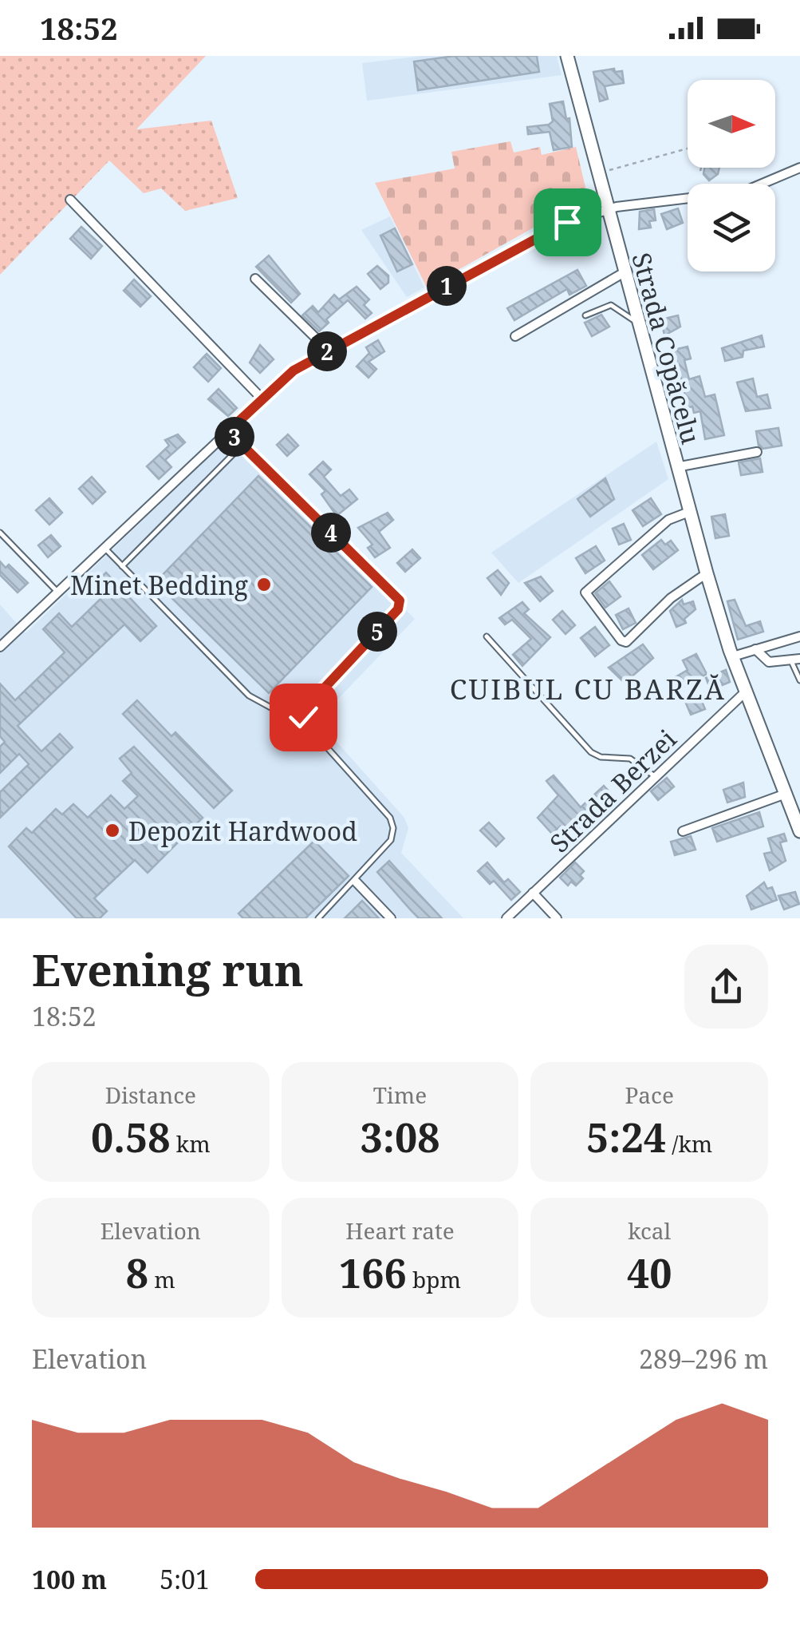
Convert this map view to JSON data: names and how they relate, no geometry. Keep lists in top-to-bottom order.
{
  "streets": {
    "main road": ["Strada Copăcelu"],
    "street": ["Strada Berzei"]
  },
  "crossings": [
    ["Strada Copăcelu", "Strada Berzei"]
  ],
  "districts": ["CUIBUL CU BARZĂ"],
  "places": ["Minet Bedding", "Depozit Hardwood"],
  "north": "right",
  "page": {
    "status": "18:52",
    "pins": [
      "1",
      "2",
      "3",
      "4",
      "5"
    ],
    "heading": ["Evening run", "18:52"],
    "stats": [
      ["Distance", "0.58 km"],
      ["Time", "3:08"],
      ["Pace", "5:24 /km"],
      ["Elevation", "8 m"],
      ["Heart rate", "166 bpm"],
      ["kcal", "40"]
    ],
    "chart": ["Elevation", "289–296 m"],
    "list": [
      {
        "name": "100 m",
        "note": "5:01"
      }
    ]
  }
}
